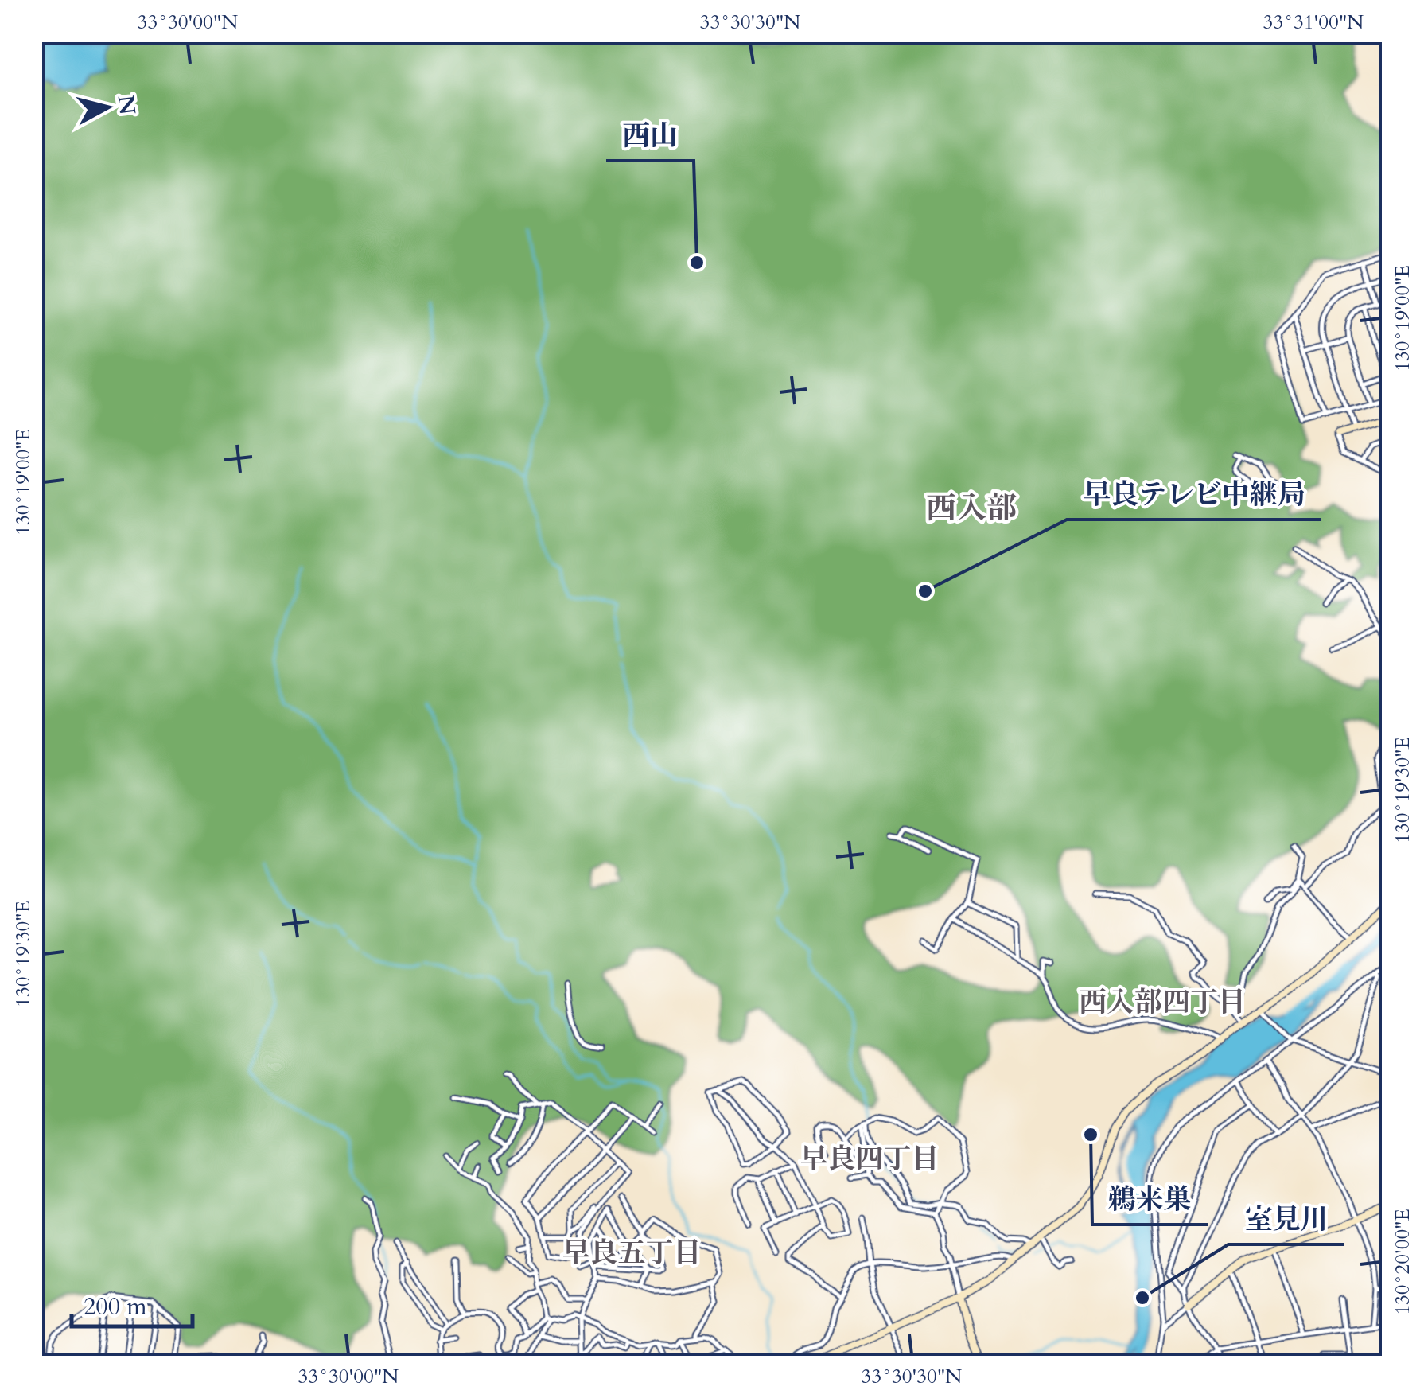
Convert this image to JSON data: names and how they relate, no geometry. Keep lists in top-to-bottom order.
{
  "districts": [
    "西入部",
    "西入部四丁目",
    "早良四丁目",
    "早良五丁目"
  ],
  "places": [
    "西山",
    "早良テレビ中継局",
    "鵜来巣",
    "室見川"
  ],
  "scale_bar": "200 m",
  "north": "right",
  "coordinates": [
    "33°30'00\"N",
    "33°30'30\"N",
    "33°31'00\"N",
    "130°19'00\"E",
    "130°19'30\"E",
    "130°20'00\"E"
  ]
}
